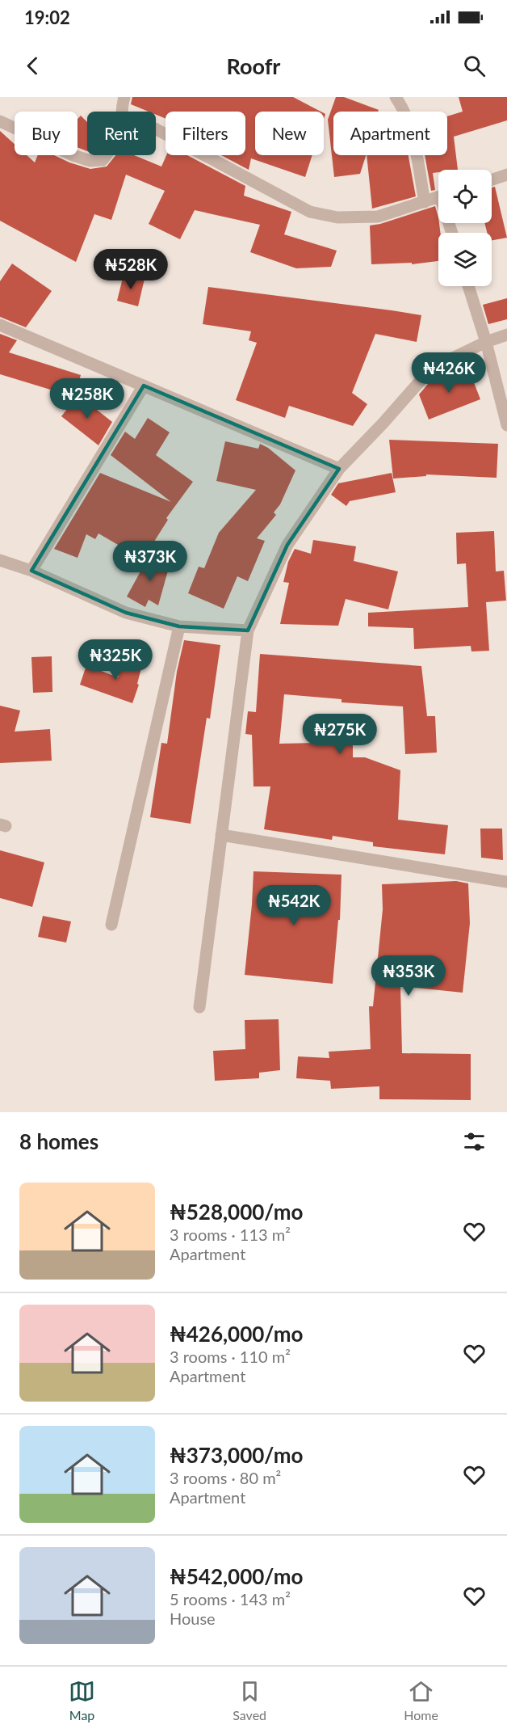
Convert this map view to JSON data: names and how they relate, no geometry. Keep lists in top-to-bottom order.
{
  "page": {
    "status": "19:02",
    "header": "Roofr",
    "chip": [
      "Buy",
      "Rent",
      "Filters",
      "New",
      "Apartment"
    ],
    "price": [
      "₦528K",
      "₦426K",
      "₦258K",
      "₦373K",
      "₦325K",
      "₦275K",
      "₦542K",
      "₦353K"
    ],
    "heading": "8 homes",
    "list": [
      {
        "name": "₦528,000/mo",
        "note": "3 rooms · 113 m² · Apartment"
      },
      {
        "name": "₦426,000/mo",
        "note": "3 rooms · 110 m² · Apartment"
      },
      {
        "name": "₦373,000/mo",
        "note": "3 rooms · 80 m² · Apartment"
      },
      {
        "name": "₦542,000/mo",
        "note": "5 rooms · 143 m² · House"
      }
    ],
    "tabs": ["Map", "Saved", "Home"]
  }
}
